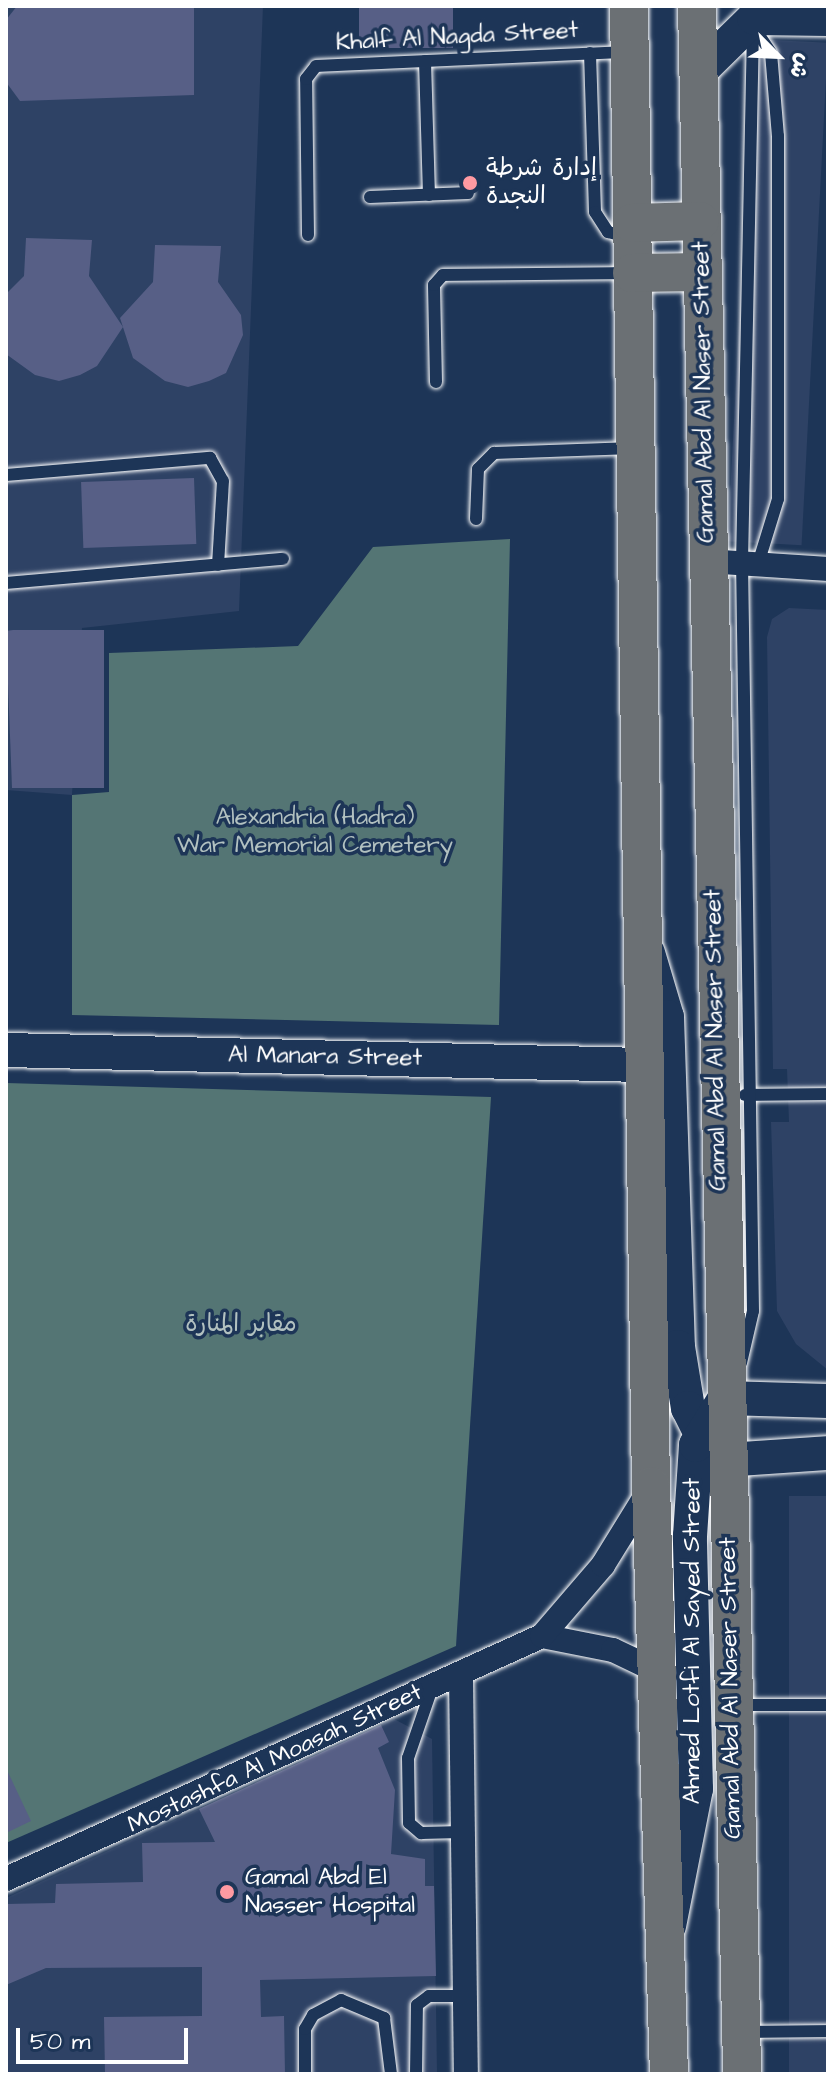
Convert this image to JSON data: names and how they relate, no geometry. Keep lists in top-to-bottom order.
{
  "streets": {
    "main road": ["Gamal Abd Al Naser Street", "Al Manara Street", "Ahmed Lotfi Al Sayed Street"],
    "street": ["Mostashfa Al Moasah Street"],
    "lane": ["Khalf Al Nagda Street"]
  },
  "crossings": [
    ["Gamal Abd Al Naser Street", "Ahmed Lotfi Al Sayed Street"]
  ],
  "parks": ["Alexandria (Hadra) War Memorial Cemetery", "مقابر المنارة"],
  "places": ["إدارة شرطة النجدة", "Gamal Abd El Nasser Hospital"],
  "scale_bar": "50 m",
  "north": "bottom right"
}
